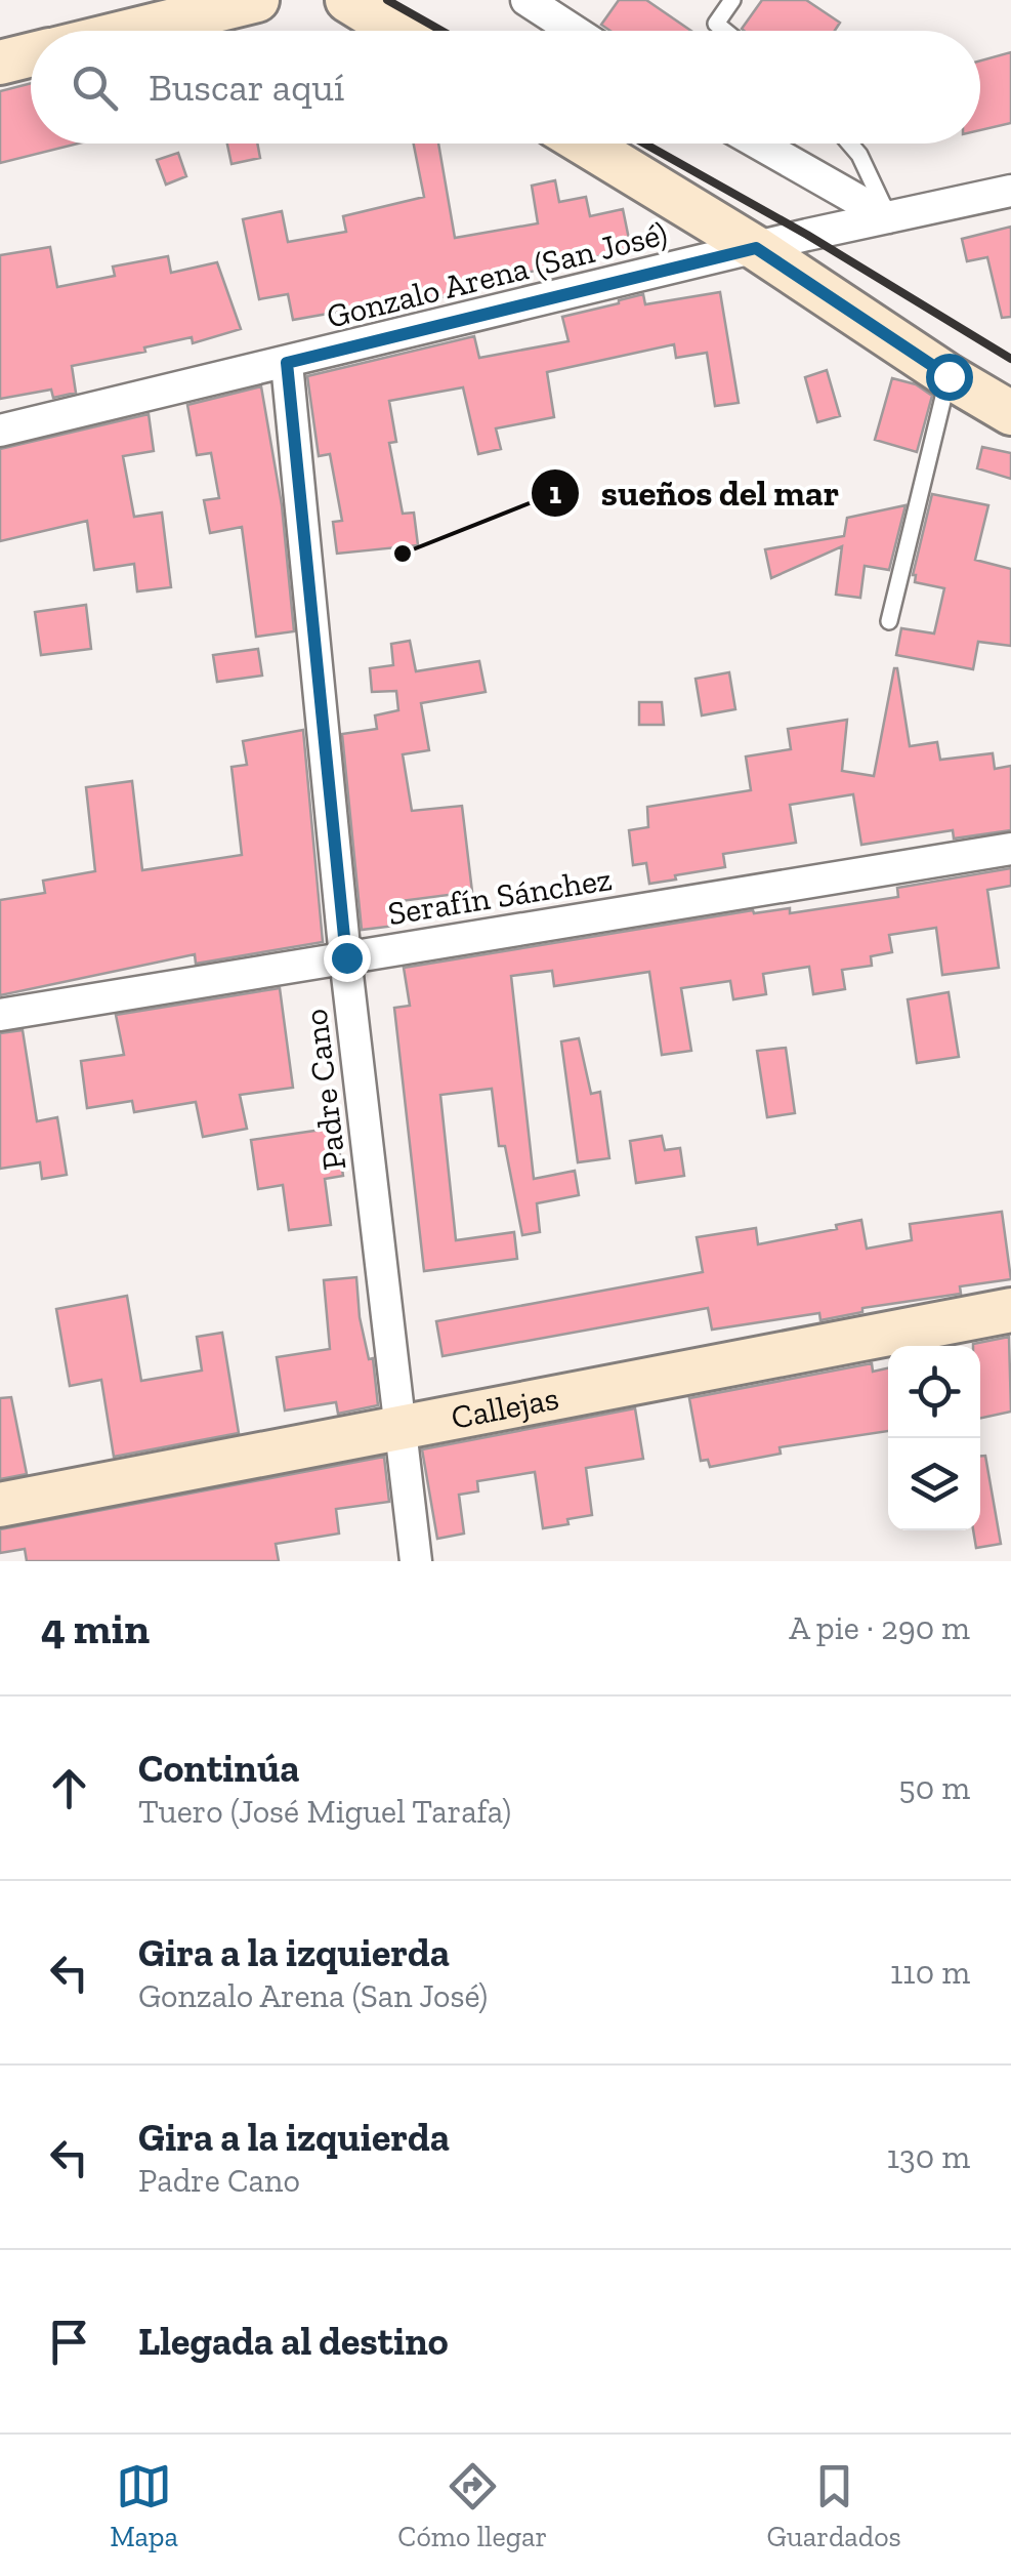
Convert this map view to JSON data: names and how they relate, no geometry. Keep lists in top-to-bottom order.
{
  "streets": {
    "main road": ["Callejas"],
    "street": ["Gonzalo Arena (San José)", "Serafín Sánchez", "Padre Cano"]
  },
  "crossings": [
    ["Gonzalo Arena (San José)", "Padre Cano"],
    ["Serafín Sánchez", "Padre Cano"],
    ["Padre Cano", "Callejas"]
  ],
  "places": ["sueños del mar"],
  "page": {
    "search": "Buscar aquí",
    "heading": ["4 min", "A pie · 290 m"],
    "list": [
      ["Continúa", "Tuero (José Miguel Tarafa)", "50 m"],
      ["Gira a la izquierda", "Gonzalo Arena (San José)", "110 m"],
      ["Gira a la izquierda", "Padre Cano", "130 m"],
      "Llegada al destino"
    ],
    "nav": ["Mapa", "Cómo llegar", "Guardados"]
  }
}
